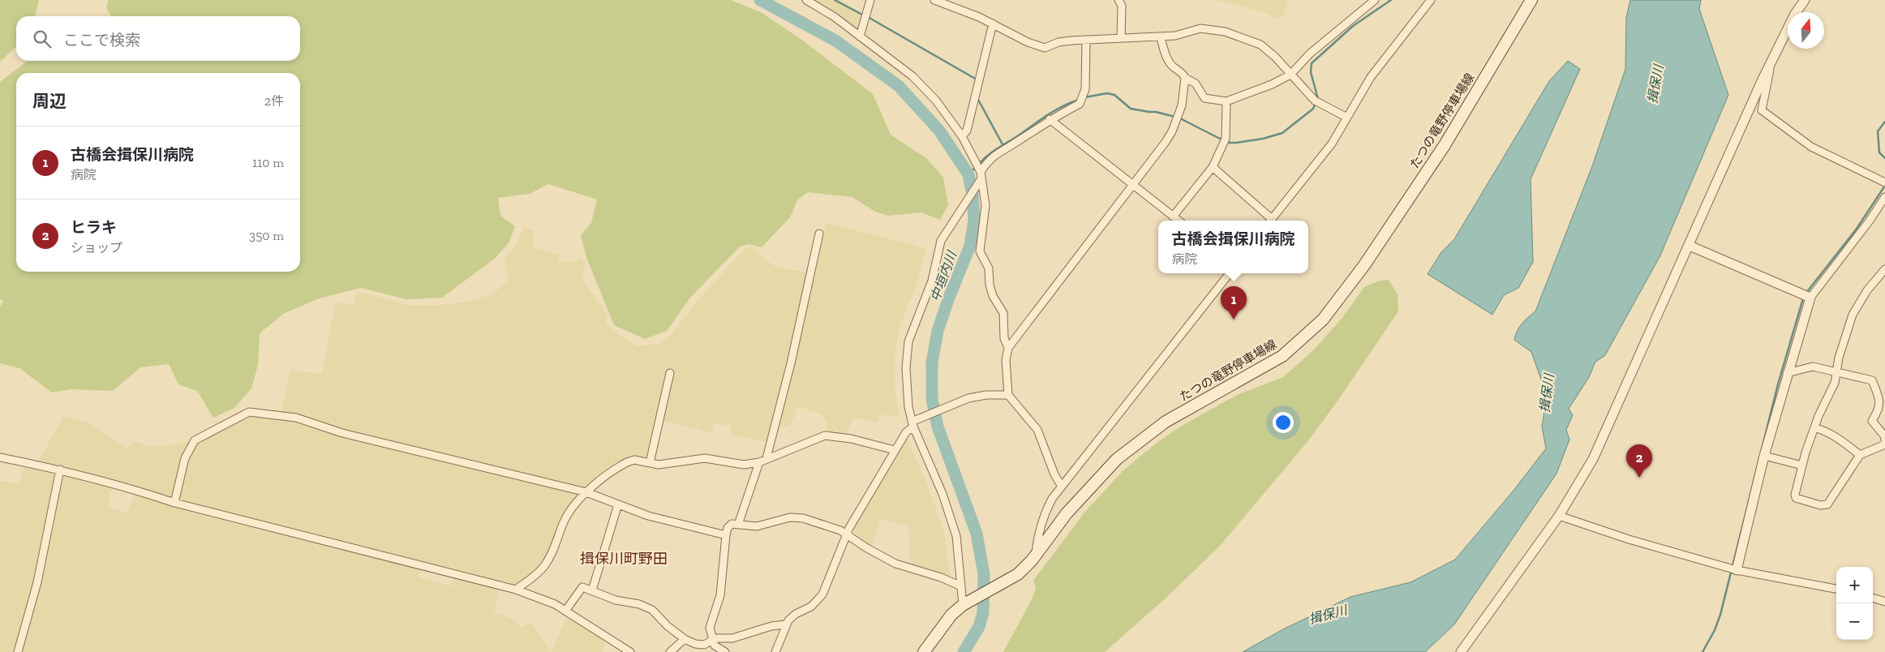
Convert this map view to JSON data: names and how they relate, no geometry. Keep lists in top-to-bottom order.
{
  "streets": {
    "main road": ["たつの竜野停車場線"]
  },
  "districts": ["揖保川町野田"],
  "water": ["揖保川", "中垣内川"],
  "north": "top",
  "page": {
    "search": "ここで検索",
    "heading": ["周辺", "2件"],
    "list": [
      {
        "mark": "1",
        "name": "古橋会揖保川病院",
        "note": "病院",
        "value": "110 m"
      },
      {
        "mark": "2",
        "name": "ヒラキ",
        "note": "ショップ",
        "value": "350 m"
      }
    ],
    "popup": ["古橋会揖保川病院", "病院"],
    "pins": ["1", "2"],
    "map_buttons": ["+", "−"]
  }
}
